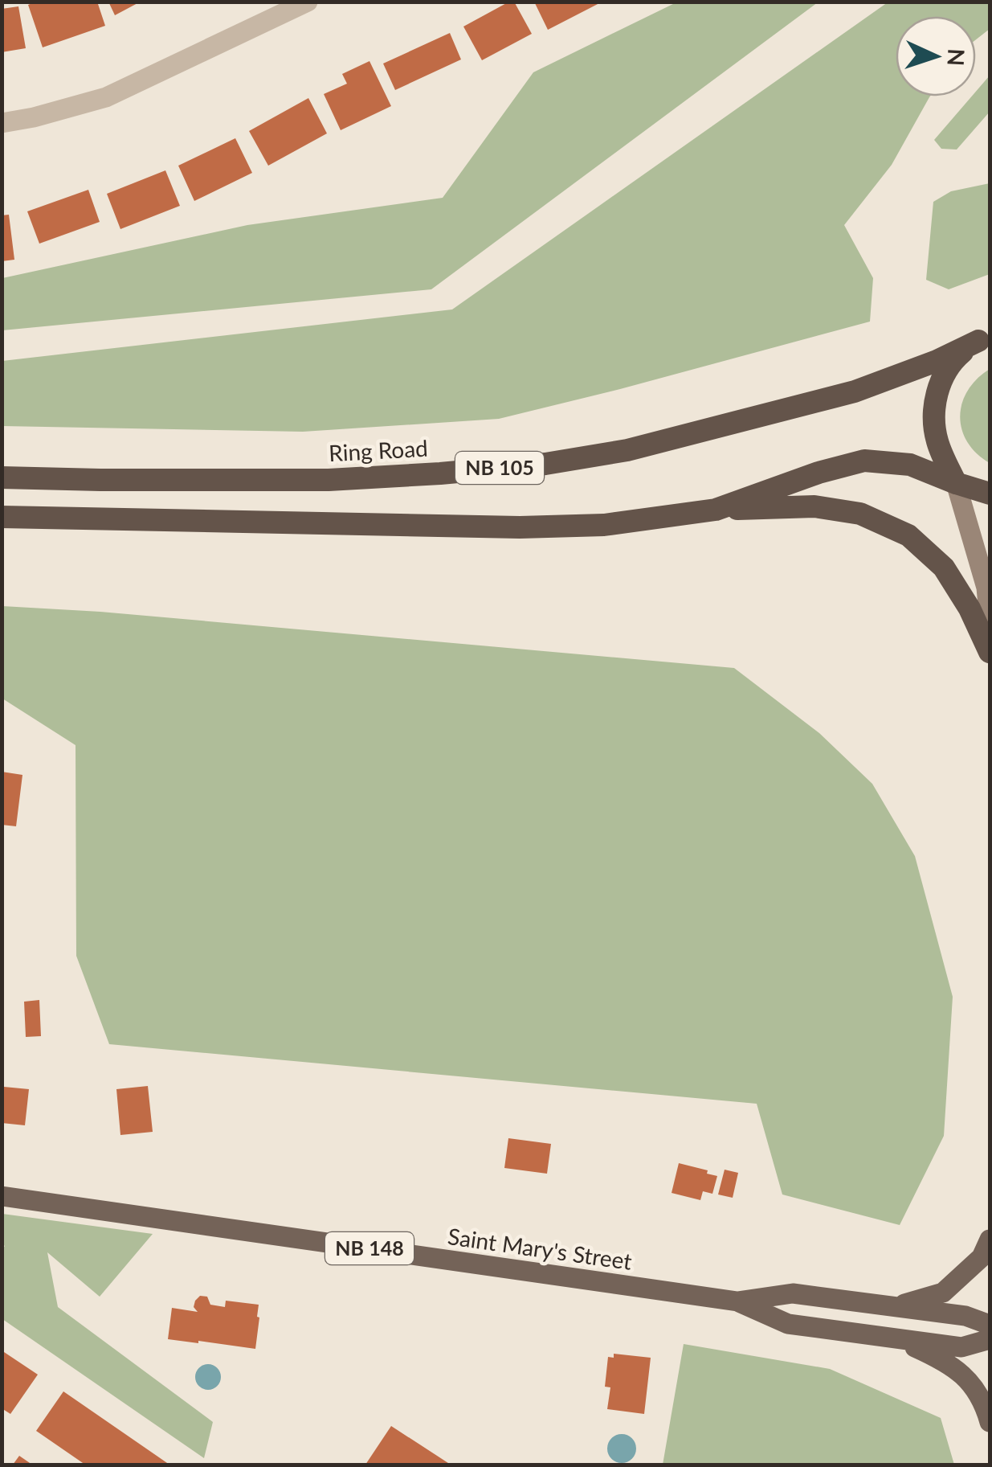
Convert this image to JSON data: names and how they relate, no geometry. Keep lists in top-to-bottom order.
{
  "streets": {
    "highway": ["Ring Road", "NB 105"],
    "main road": ["NB 148", "Saint Mary's Street"]
  },
  "north": "right"
}
